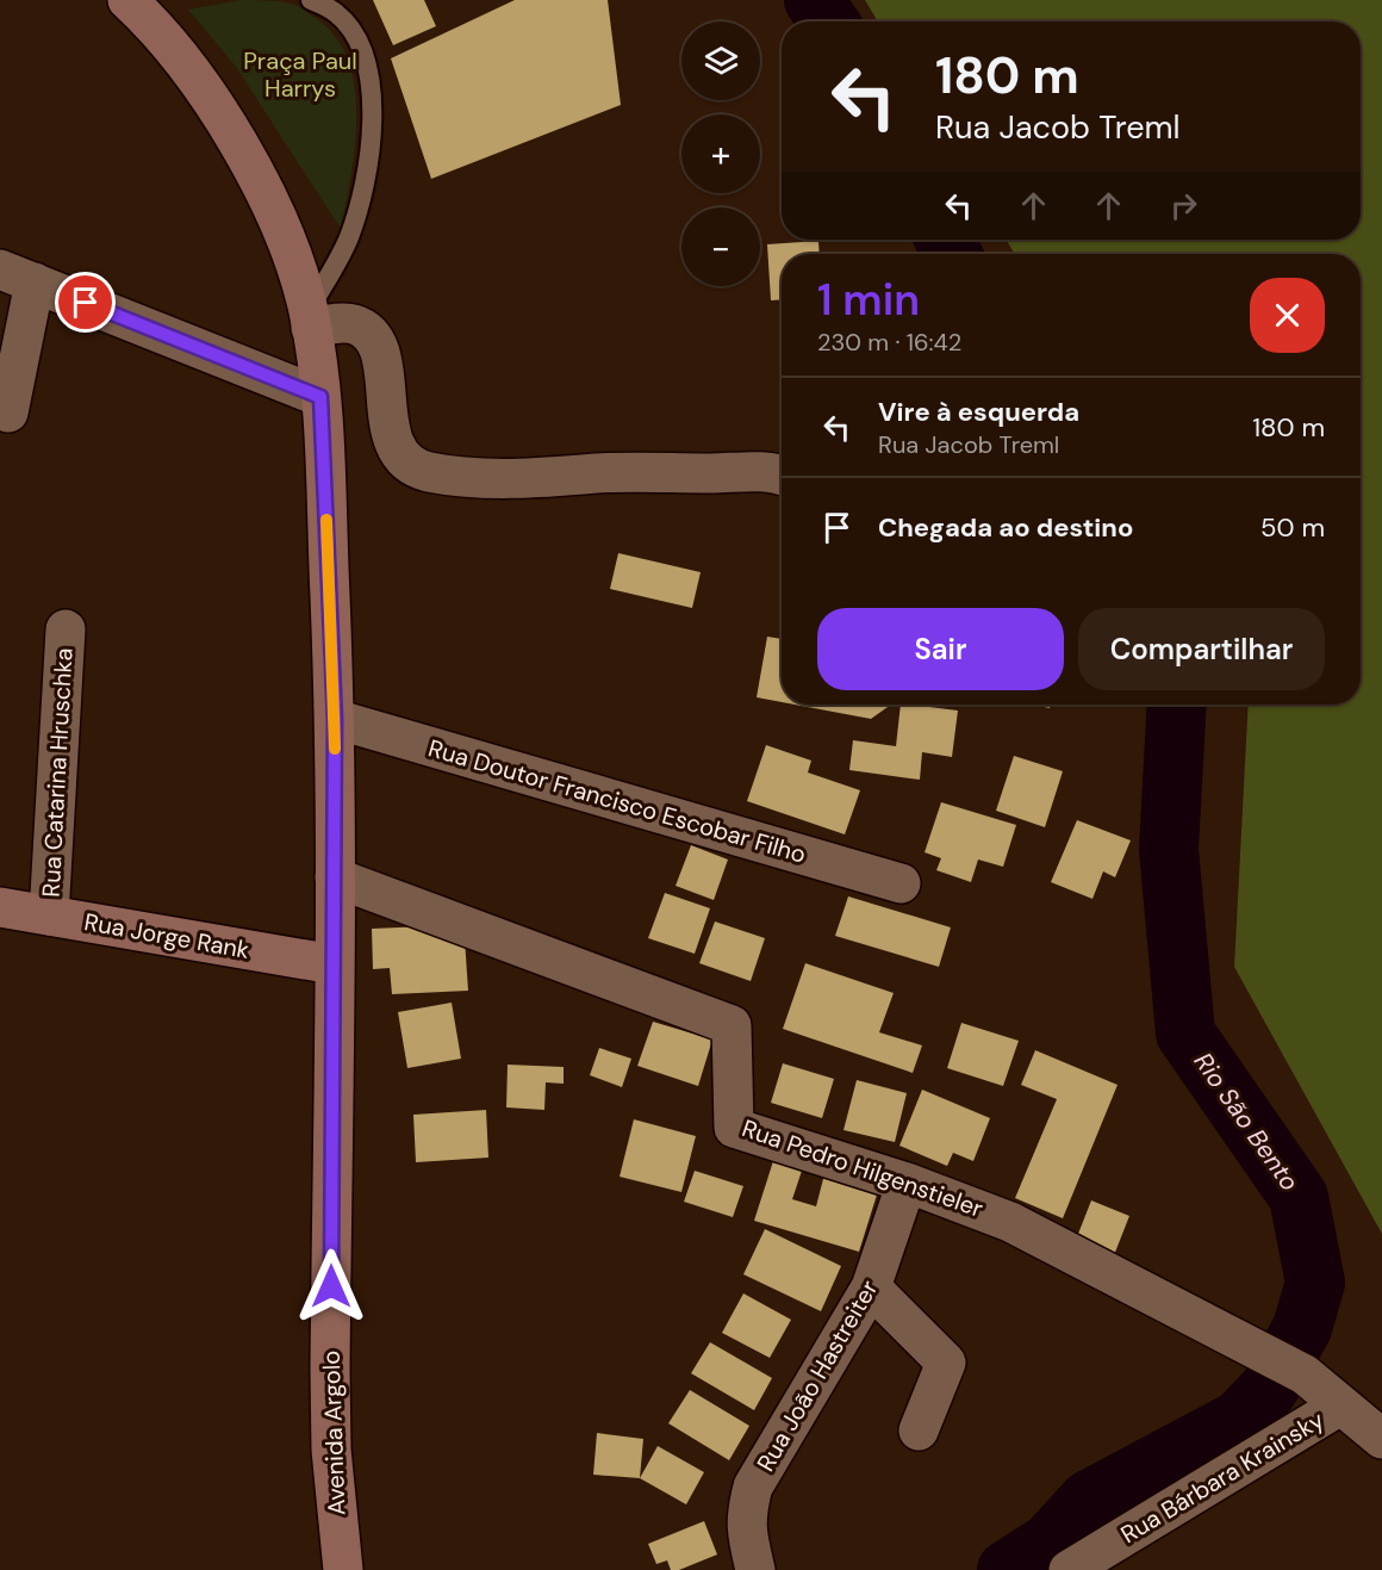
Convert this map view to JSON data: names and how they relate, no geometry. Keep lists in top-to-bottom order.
{
  "streets": {
    "main road": ["Rua Jorge Rank", "Avenida Argolo"],
    "street": [
      "Rua Catarina Hruschka",
      "Rua Doutor Francisco Escobar Filho",
      "Rua Pedro Hilgenstieler",
      "Rua João Hastreiter",
      "Rua Bárbara Krainsky"
    ]
  },
  "crossings": [
    ["Rua Catarina Hruschka", "Rua Jorge Rank"],
    ["Rua Doutor Francisco Escobar Filho", "Avenida Argolo"],
    ["Rua Jorge Rank", "Avenida Argolo"],
    ["Rua Pedro Hilgenstieler", "Rua João Hastreiter"],
    ["Rua Pedro Hilgenstieler", "Avenida Argolo"],
    ["Rua Pedro Hilgenstieler", "Rua Bárbara Krainsky"]
  ],
  "water": ["Rio São Bento"],
  "parks": ["Praça Paul Harrys"],
  "page": {
    "map_buttons": ["+", "−"],
    "turn": ["180 m", "Rua Jacob Treml"],
    "heading": ["1 min", "230 m · 16:42"],
    "list": [
      {
        "name": "Vire à esquerda",
        "note": "Rua Jacob Treml",
        "value": "180 m"
      },
      {
        "name": "Chegada ao destino",
        "value": "50 m"
      }
    ],
    "buttons": ["Sair", "Compartilhar"]
  }
}
